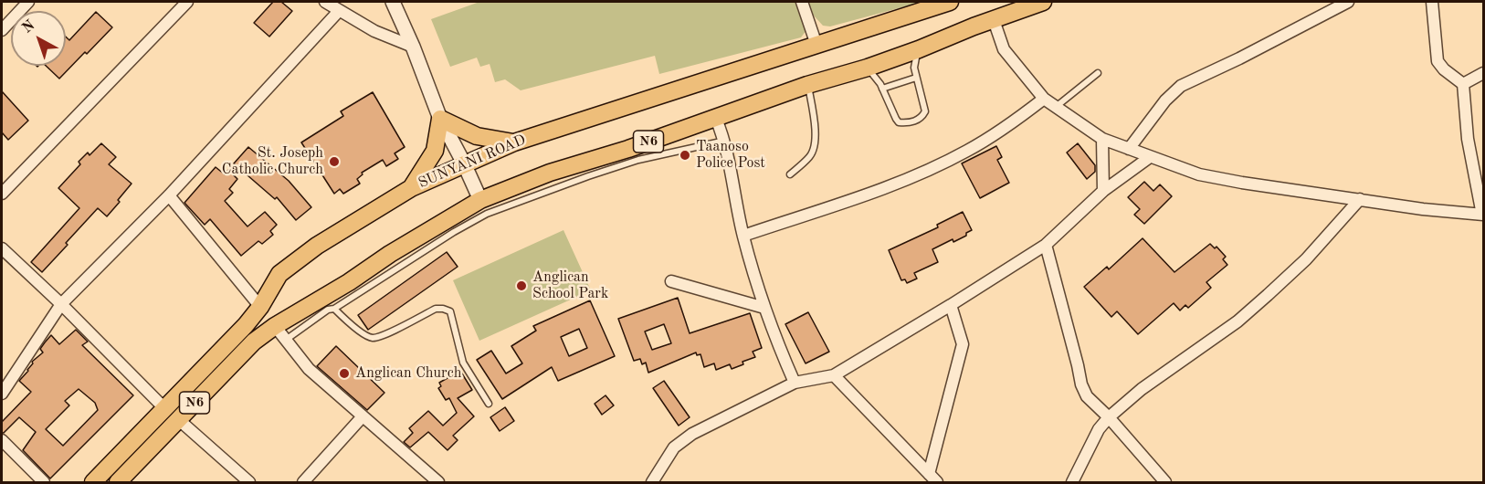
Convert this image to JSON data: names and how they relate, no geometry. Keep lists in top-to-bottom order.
{
  "streets": {
    "main road": ["N6", "SUNYANI ROAD"]
  },
  "crossings": [
    ["N6", "SUNYANI ROAD"]
  ],
  "places": [
    "Taanoso Police Post",
    "St. Joseph Catholic Church",
    "Anglican School Park",
    "Anglican Church"
  ],
  "north": "top left"
}
